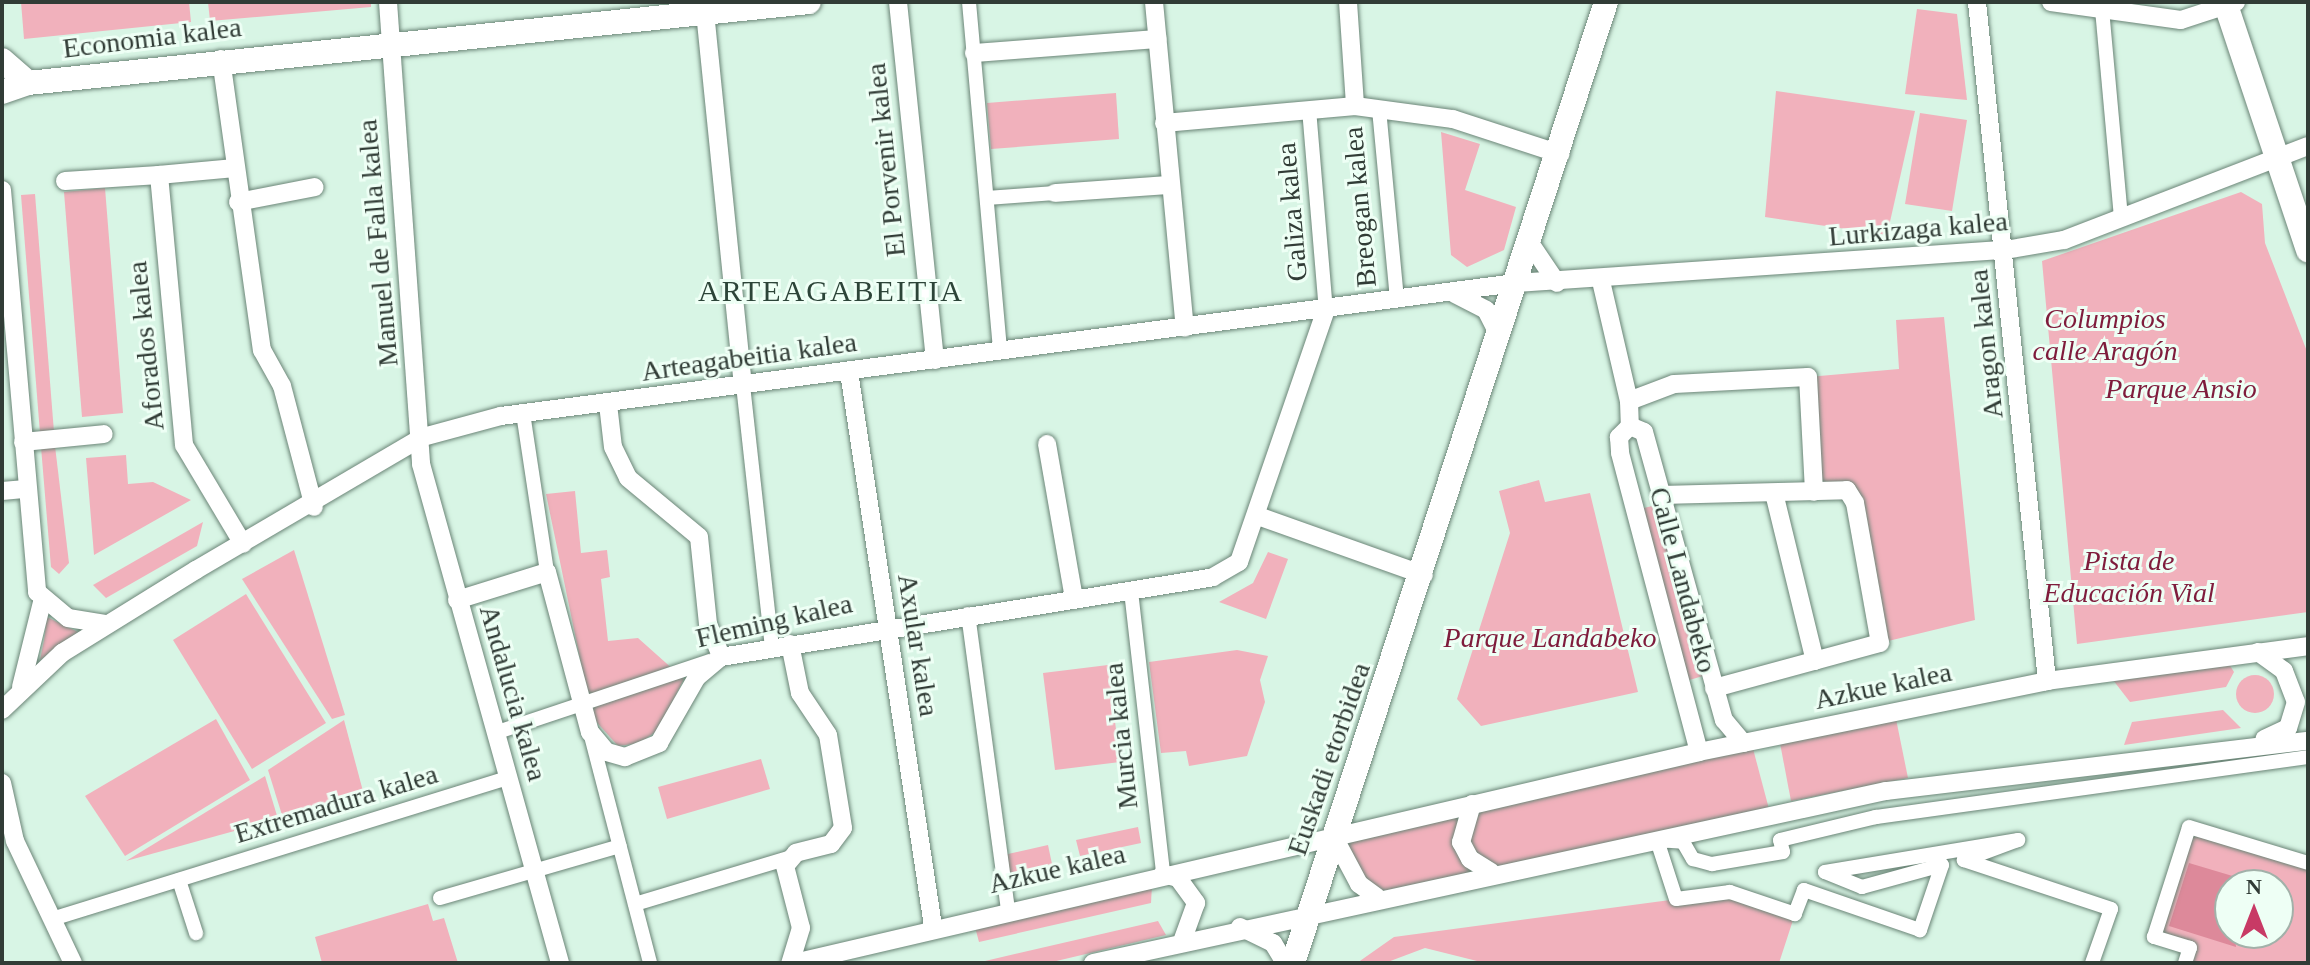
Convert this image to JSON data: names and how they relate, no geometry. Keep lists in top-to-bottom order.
{
  "streets": {
    "street": [
      "Economia kalea",
      "El Porvenir kalea",
      "Breogan kalea",
      "Galiza kalea",
      "Lurkizaga kalea",
      "Manuel de Falla kalea",
      "Aragon kalea",
      "Aforados kalea",
      "Arteagabeitia kalea",
      "Calle Landabeko",
      "Fleming kalea",
      "Axular kalea",
      "Azkue kalea",
      "Andalucia kalea",
      "Murcia kalea",
      "Euskadi etorbidea",
      "Extremadura kalea"
    ]
  },
  "crossings": [
    ["Economia kalea", "Manuel de Falla kalea"],
    ["El Porvenir kalea", "Arteagabeitia kalea"],
    ["Breogan kalea", "Arteagabeitia kalea"],
    ["Galiza kalea", "Arteagabeitia kalea"],
    ["Galiza kalea", "Fleming kalea"],
    ["Lurkizaga kalea", "Aragon kalea"],
    ["Lurkizaga kalea", "Arteagabeitia kalea"],
    ["Lurkizaga kalea", "Calle Landabeko"],
    ["Lurkizaga kalea", "Euskadi etorbidea"],
    ["Manuel de Falla kalea", "Arteagabeitia kalea"],
    ["Manuel de Falla kalea", "Andalucia kalea"],
    ["Aragon kalea", "Azkue kalea"],
    ["Aforados kalea", "Arteagabeitia kalea"],
    ["Arteagabeitia kalea", "Fleming kalea"],
    ["Arteagabeitia kalea", "Axular kalea"],
    ["Arteagabeitia kalea", "Andalucia kalea"],
    ["Arteagabeitia kalea", "Euskadi etorbidea"],
    ["Calle Landabeko", "Azkue kalea"],
    ["Fleming kalea", "Axular kalea"],
    ["Fleming kalea", "Andalucia kalea"],
    ["Fleming kalea", "Murcia kalea"],
    ["Axular kalea", "Azkue kalea"],
    ["Azkue kalea", "Murcia kalea"],
    ["Azkue kalea", "Euskadi etorbidea"],
    ["Andalucia kalea", "Extremadura kalea"]
  ],
  "districts": ["ARTEAGABEITIA"],
  "parks": [
    "Columpios calle Aragón",
    "Parque Ansio",
    "Pista de Educación Vial",
    "Parque Landabeko"
  ],
  "north": "top"
}
